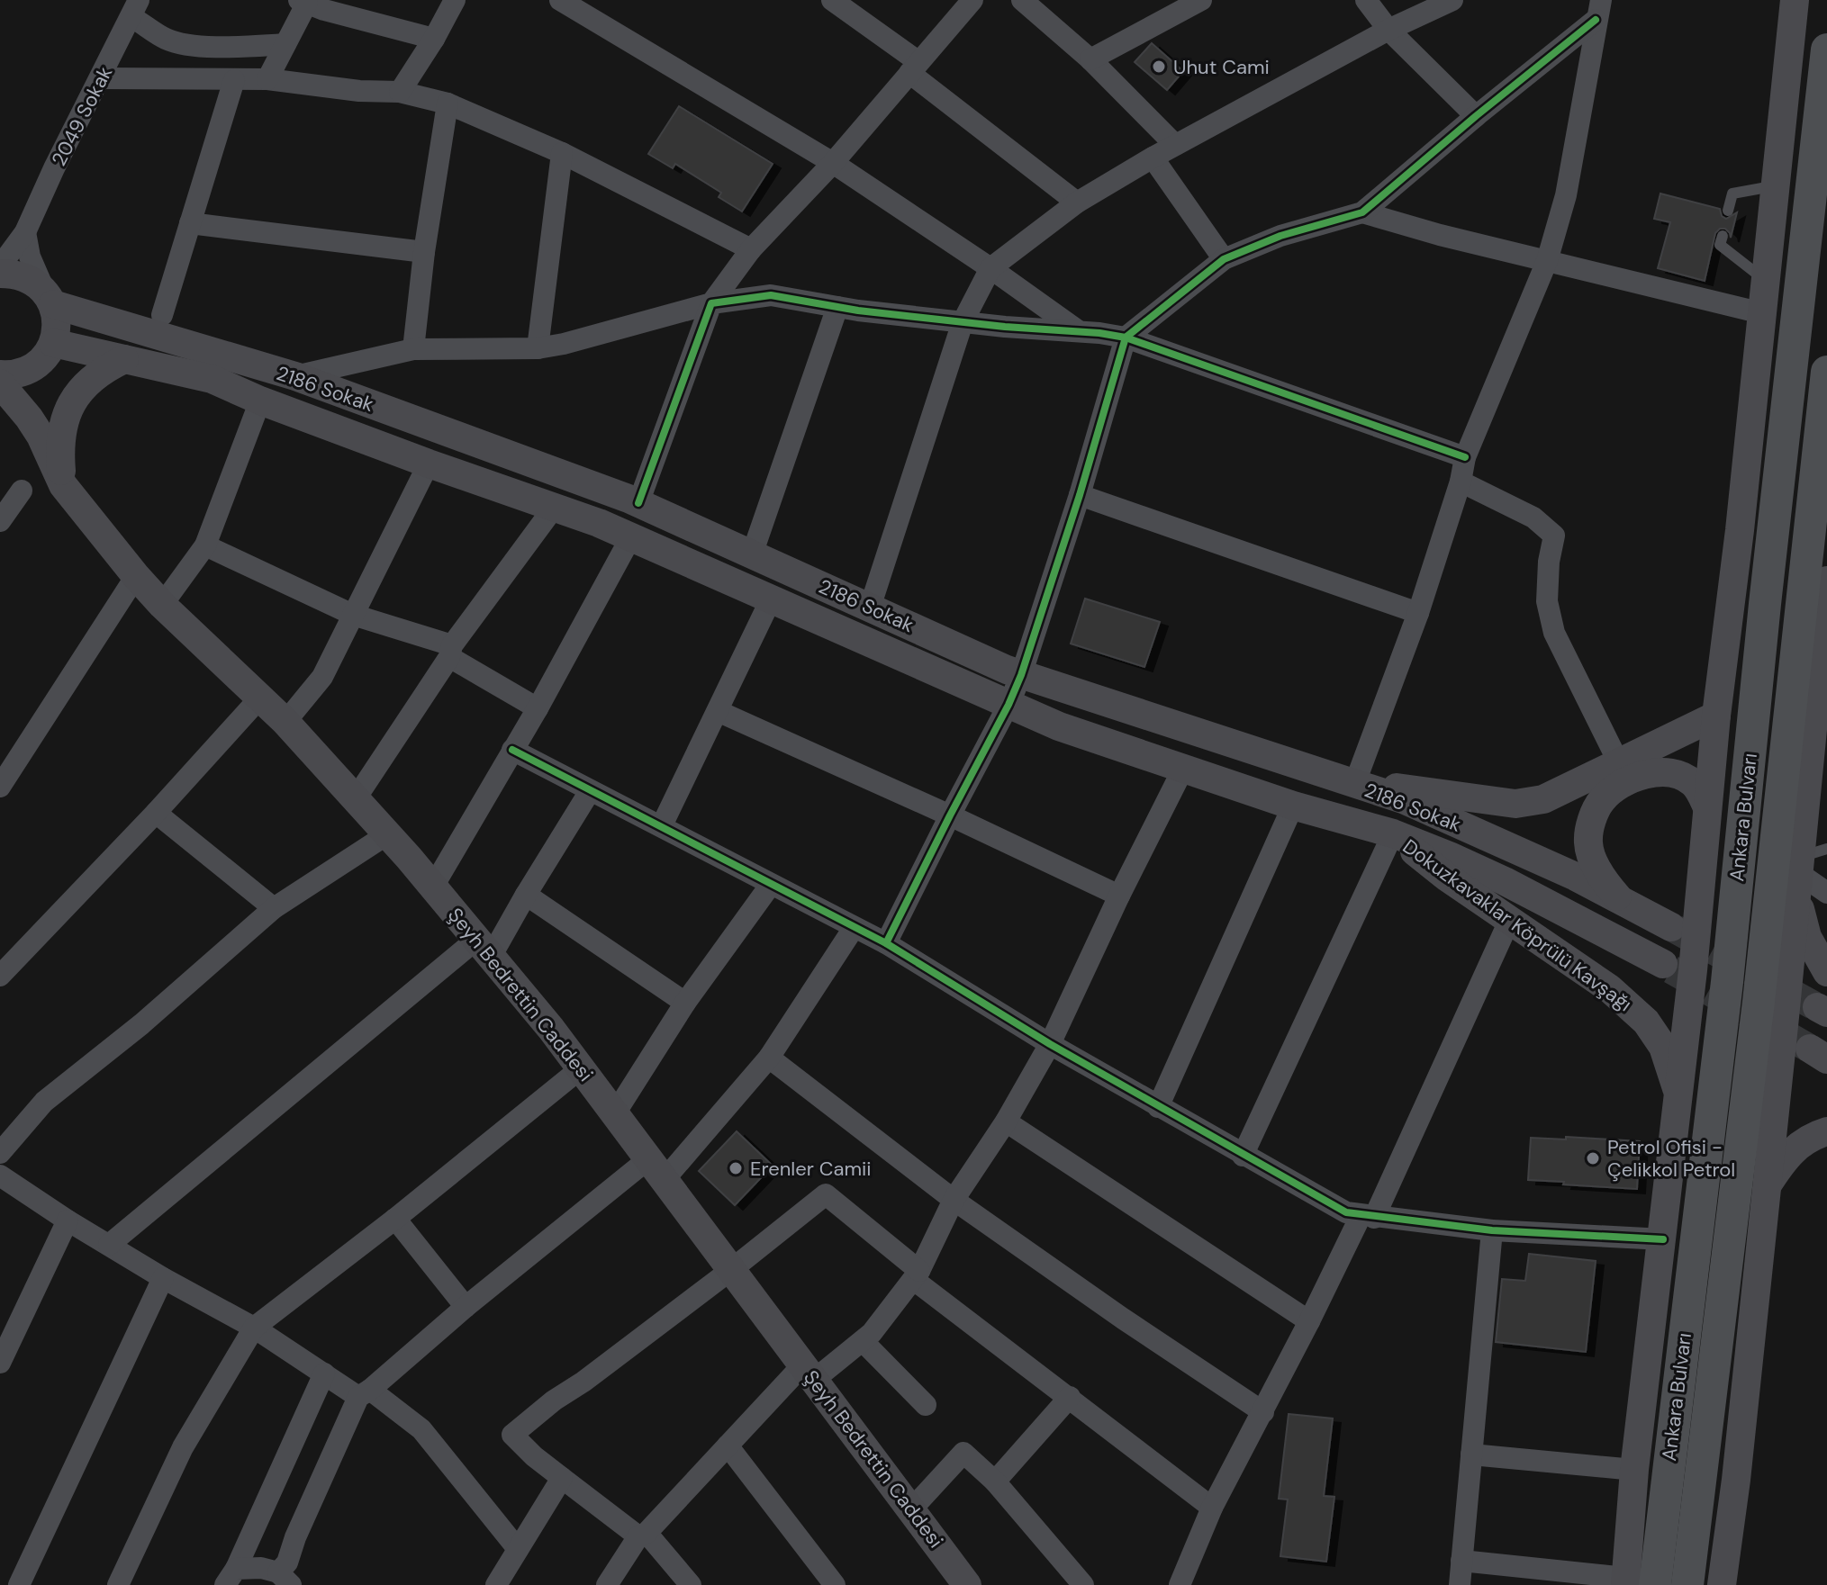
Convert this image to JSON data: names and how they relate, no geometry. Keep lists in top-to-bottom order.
{
  "streets": {
    "main road": [
      "2186 Sokak",
      "Ankara Bulvarı",
      "Dokuzkavaklar Köprülü Kavşağı",
      "Şeyh Bedrettin Caddesi"
    ],
    "street": ["2049 Sokak"]
  },
  "crossings": [
    ["2186 Sokak", "Dokuzkavaklar Köprülü Kavşağı"],
    ["2186 Sokak", "Şeyh Bedrettin Caddesi"],
    ["Ankara Bulvarı", "Dokuzkavaklar Köprülü Kavşağı"]
  ],
  "places": ["Uhut Cami", "Petrol Ofisi - Çelikkol Petrol", "Erenler Camii"]
}
